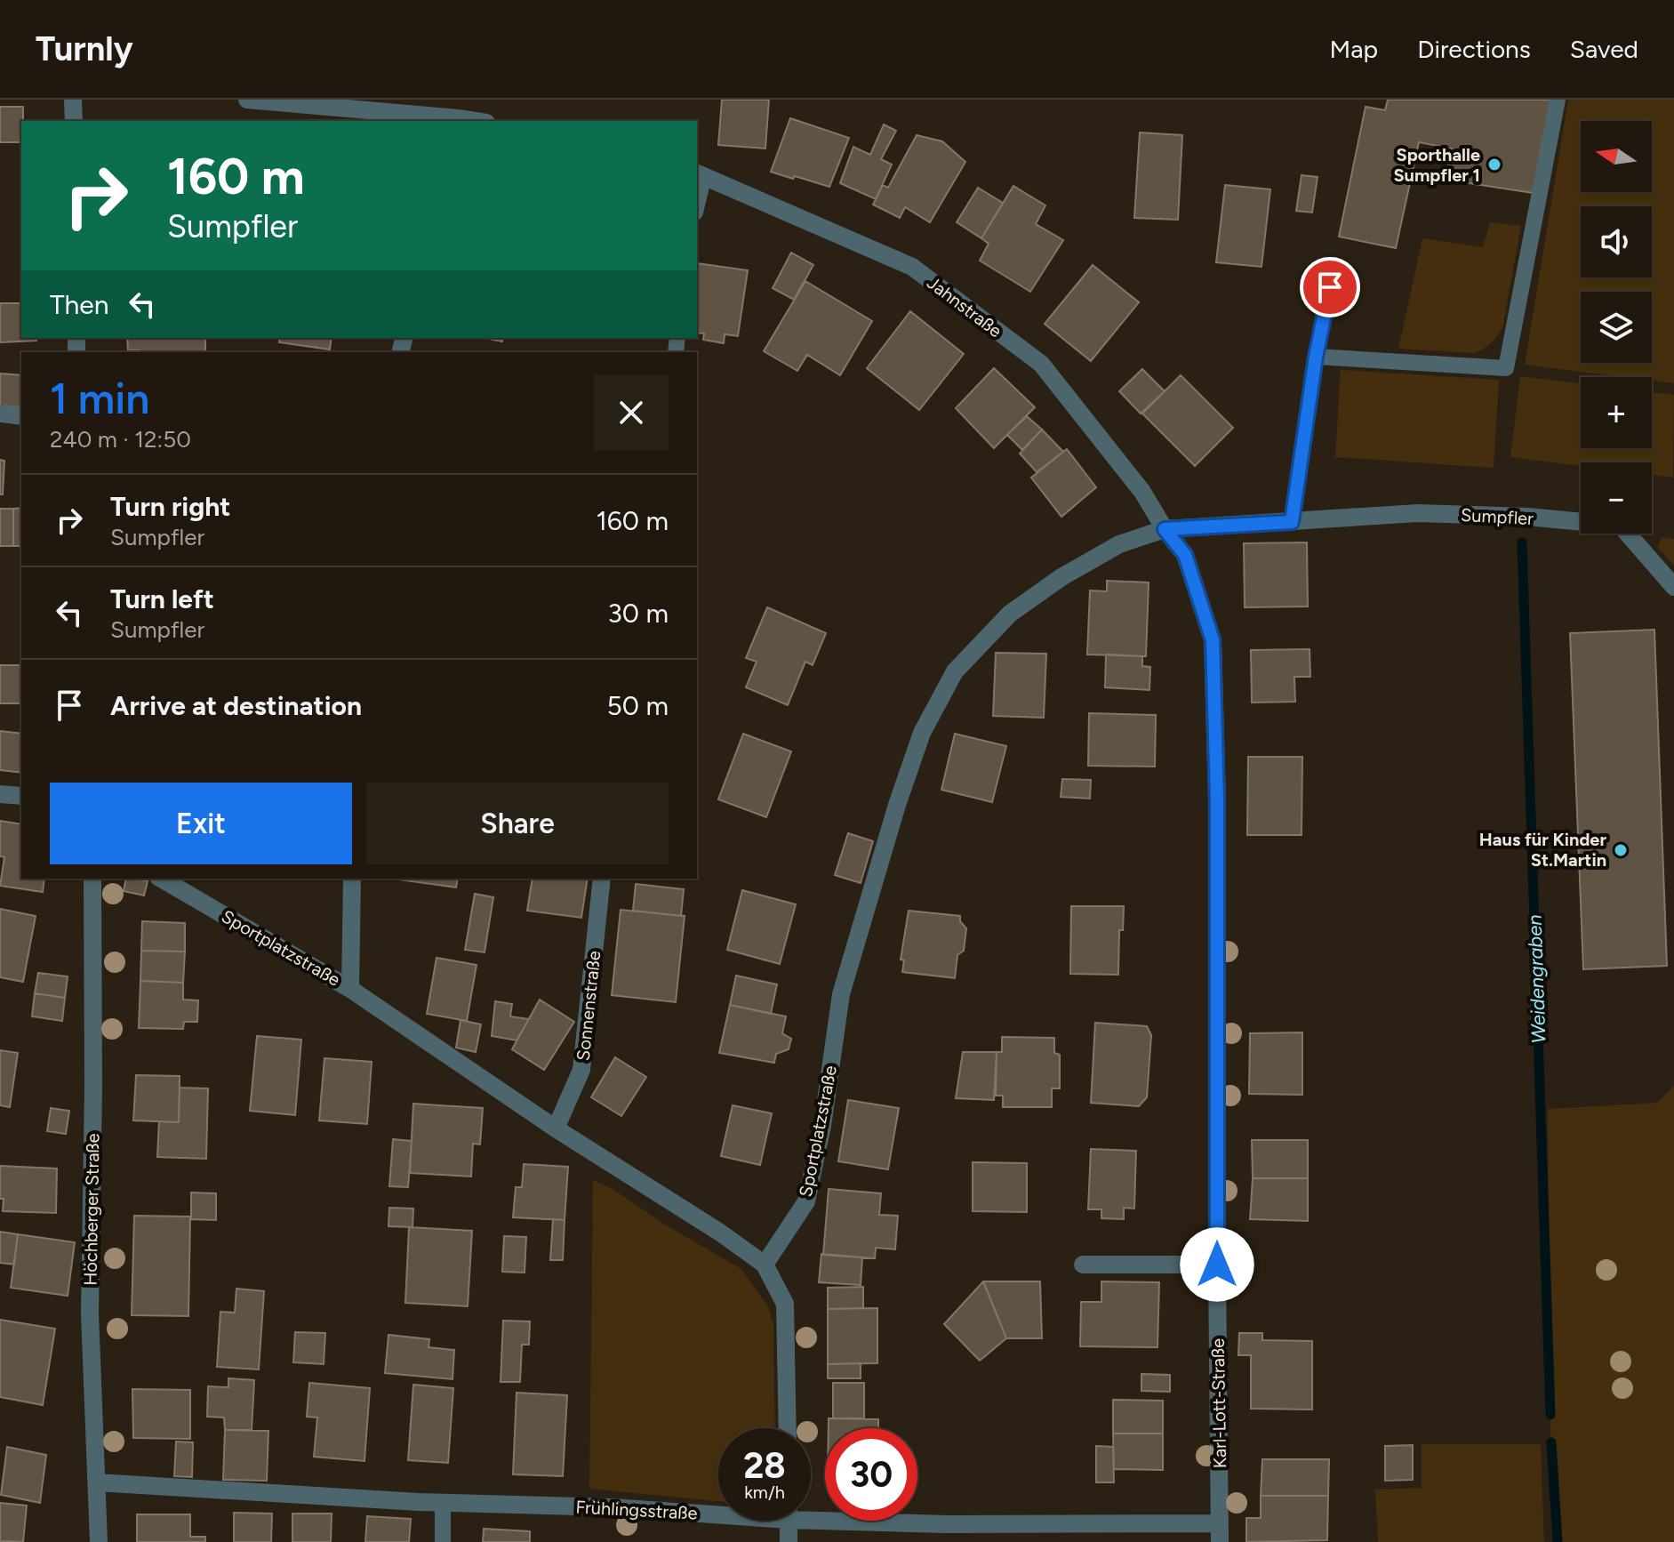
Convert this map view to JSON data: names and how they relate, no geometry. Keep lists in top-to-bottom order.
{
  "streets": {
    "street": [
      "Jahnstraße",
      "Sumpfler",
      "Sportplatzstraße",
      "Sonnenstraße",
      "Höchberger Straße",
      "Karl-Lott-Straße",
      "Frühlingsstraße"
    ]
  },
  "crossings": [
    ["Jahnstraße", "Sumpfler"],
    ["Jahnstraße", "Sportplatzstraße"],
    ["Jahnstraße", "Karl-Lott-Straße"],
    ["Sumpfler", "Sportplatzstraße"],
    ["Sumpfler", "Karl-Lott-Straße"],
    ["Sportplatzstraße", "Sonnenstraße"],
    ["Sportplatzstraße", "Karl-Lott-Straße"],
    ["Höchberger Straße", "Frühlingsstraße"],
    ["Karl-Lott-Straße", "Frühlingsstraße"]
  ],
  "water": ["Weidengraben"],
  "places": ["Sporthalle Sumpfler 1", "Haus für Kinder St.Martin"],
  "north": "left",
  "page": {
    "header": "Turnly",
    "nav": ["Map", "Directions", "Saved"],
    "map_buttons": ["+", "−"],
    "turn": ["160 m", "Sumpfler"],
    "then": "Then",
    "heading": ["1 min", "240 m · 12:50"],
    "list": [
      {
        "name": "Turn right",
        "note": "Sumpfler",
        "value": "160 m"
      },
      {
        "name": "Turn left",
        "note": "Sumpfler",
        "value": "30 m"
      },
      {
        "name": "Arrive at destination",
        "value": "50 m"
      }
    ],
    "buttons": ["Exit", "Share"],
    "speed": "28 km/h",
    "limit": "30"
  }
}
